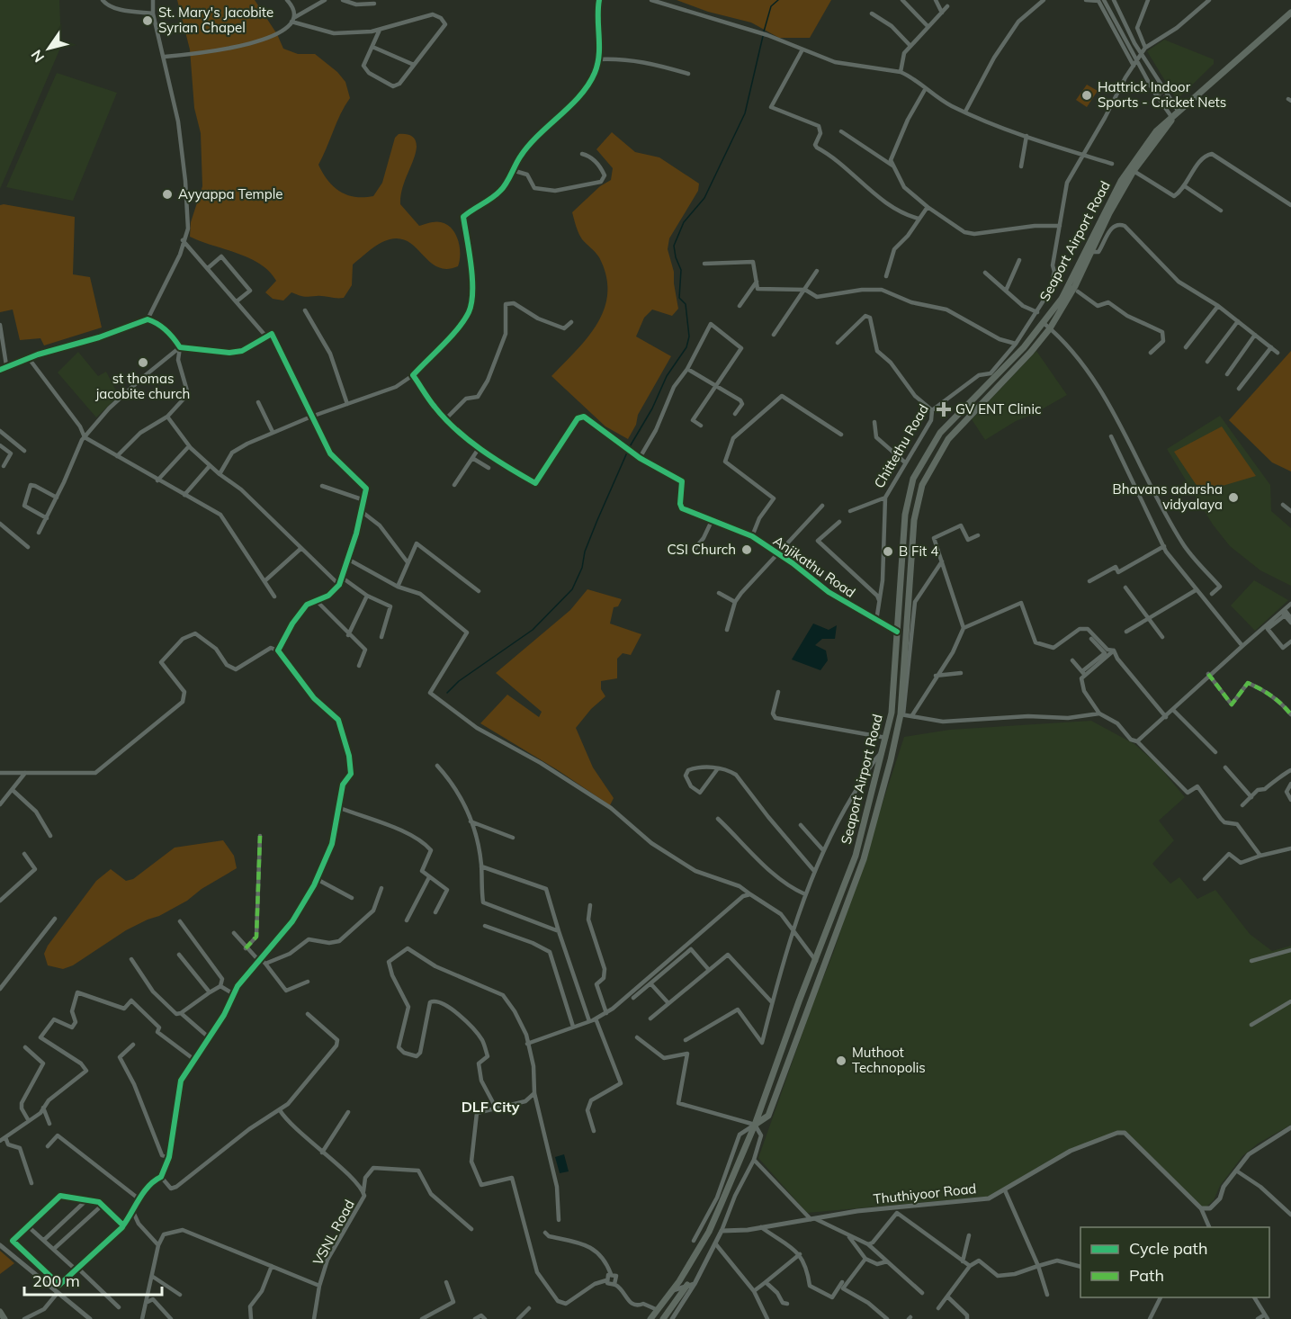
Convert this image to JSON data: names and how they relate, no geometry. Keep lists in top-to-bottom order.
{
  "streets": {
    "main road": ["Seaport Airport Road"],
    "street": [
      "Chittethu Road",
      "Anjikathu Road",
      "Thuthiyoor Road",
      "VSNL Road"
    ]
  },
  "crossings": [
    ["Seaport Airport Road", "Chittethu Road"],
    ["Seaport Airport Road", "Anjikathu Road"],
    ["Chittethu Road", "Anjikathu Road"]
  ],
  "districts": ["DLF City"],
  "places": {
    "other": [
      "St. Mary's Jacobite Syrian Chapel",
      "Hattrick Indoor Sports - Cricket Nets",
      "Ayyappa Temple",
      "st thomas jacobite church",
      "Bhavans adarsha vidyalaya",
      "CSI Church",
      "B Fit 4",
      "Muthoot Technopolis"
    ],
    "health": ["GV ENT Clinic"]
  },
  "legend": ["Cycle path", "Path"],
  "scale_bar": "200 m",
  "north": "bottom left"
}
